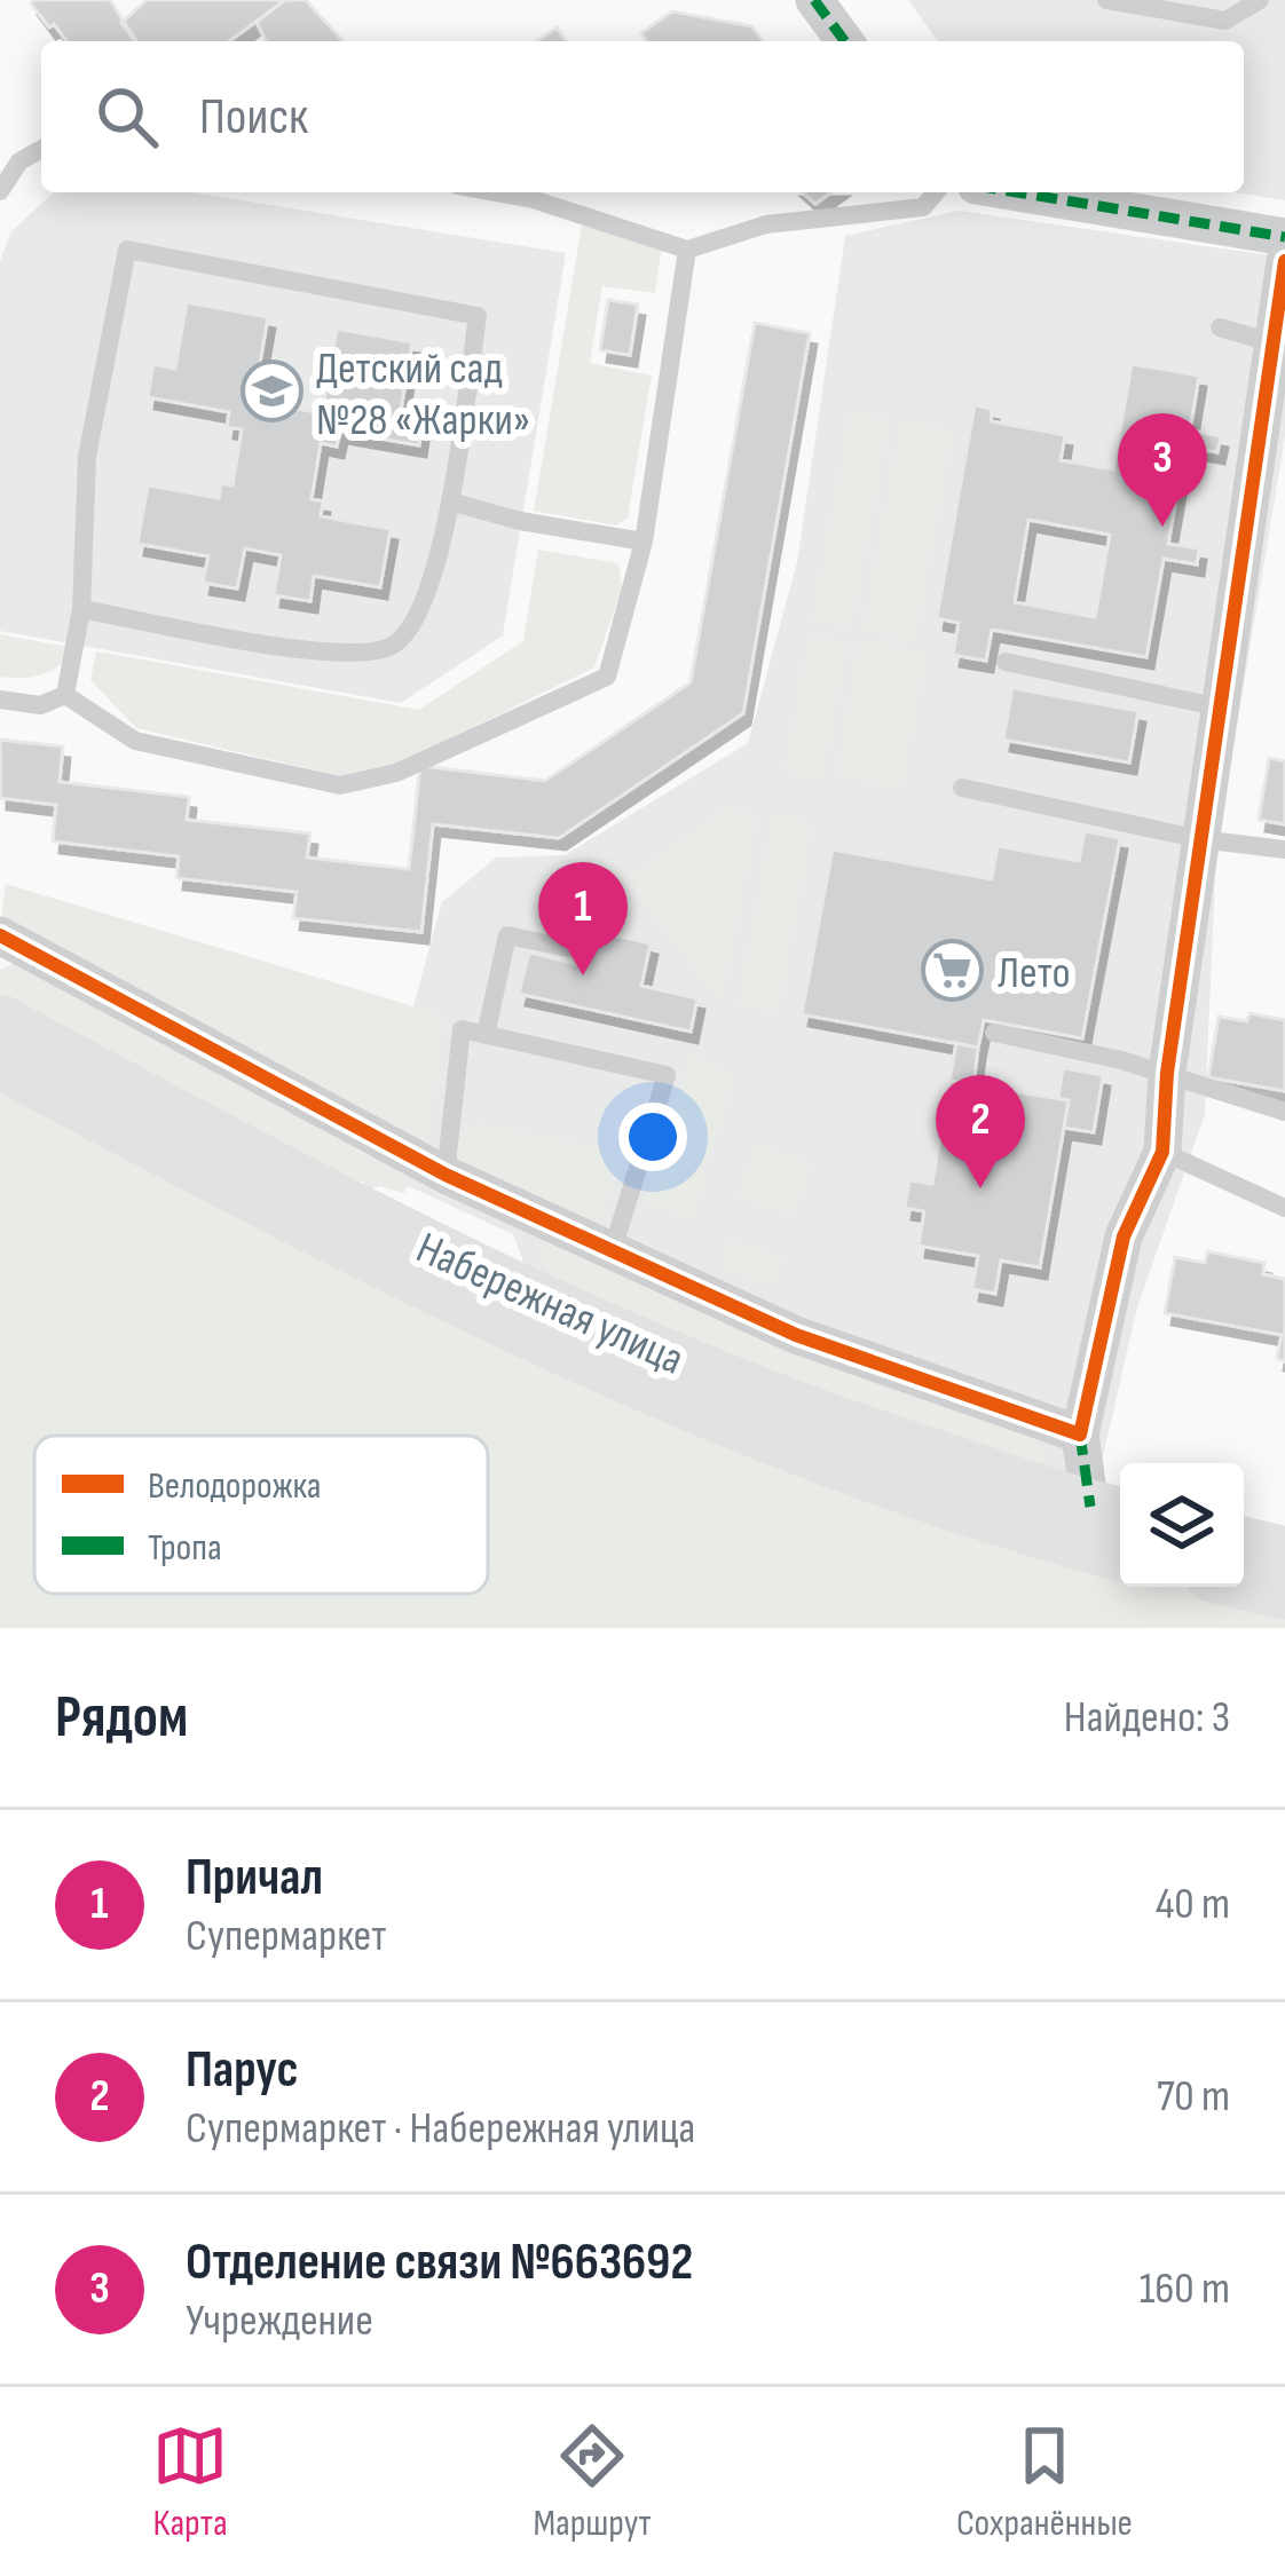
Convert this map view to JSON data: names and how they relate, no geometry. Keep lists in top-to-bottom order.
{
  "streets": {
    "main road": ["Набережная улица"]
  },
  "places": {
    "school or university": ["Детский сад №28 «Жарки»"],
    "supermarket": ["Лето"]
  },
  "legend": ["Велодорожка", "Тропа"],
  "page": {
    "search": "Поиск",
    "pins": ["3", "1", "2"],
    "heading": ["Рядом", "Найдено: 3"],
    "list": [
      {
        "mark": "1",
        "name": "Причал",
        "note": "Супермаркет",
        "value": "40 m"
      },
      {
        "mark": "2",
        "name": "Парус",
        "note": "Супермаркет · Набережная улица",
        "value": "70 m"
      },
      {
        "mark": "3",
        "name": "Отделение связи №663692",
        "note": "Учреждение",
        "value": "160 m"
      }
    ],
    "nav": ["Карта", "Маршрут", "Сохранённые"]
  }
}
